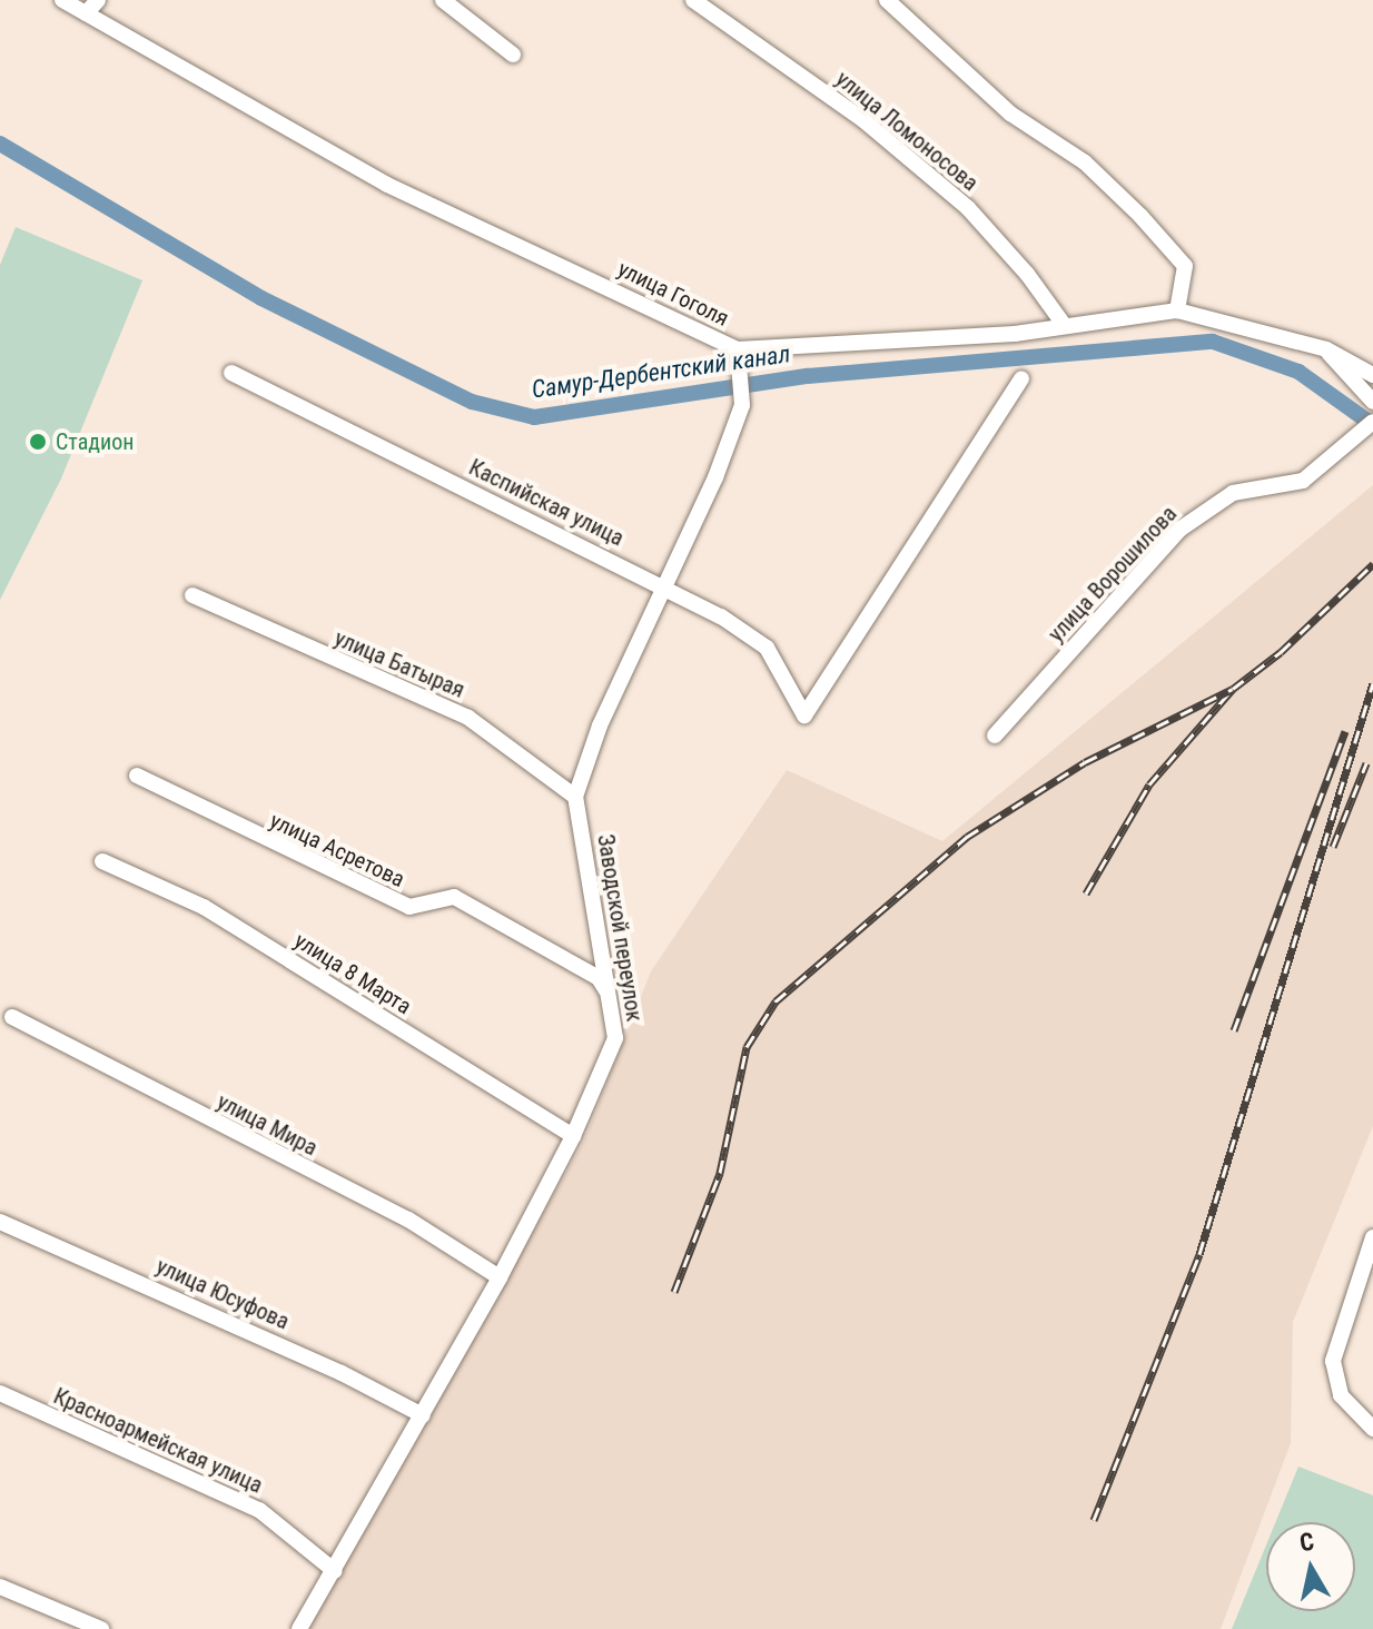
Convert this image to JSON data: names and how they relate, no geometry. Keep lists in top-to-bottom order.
{
  "streets": {
    "street": [
      "улица Ломоносова",
      "улица Гоголя",
      "Каспийская улица",
      "улица Ворошилова",
      "улица Батырая",
      "улица Асретова",
      "Заводской переулок",
      "улица 8 Марта",
      "улица Мира",
      "улица Юсуфова",
      "Красноармейская улица"
    ]
  },
  "crossings": [
    ["улица Ломоносова", "улица Гоголя"],
    ["улица Батырая", "Заводской переулок"],
    ["улица Асретова", "Заводской переулок"],
    ["Заводской переулок", "улица 8 Марта"],
    ["Заводской переулок", "улица Мира"],
    ["Заводской переулок", "улица Юсуфова"],
    ["Заводской переулок", "Красноармейская улица"]
  ],
  "water": ["Самур-Дербентский канал"],
  "places": ["Стадион"],
  "north": "top"
}
